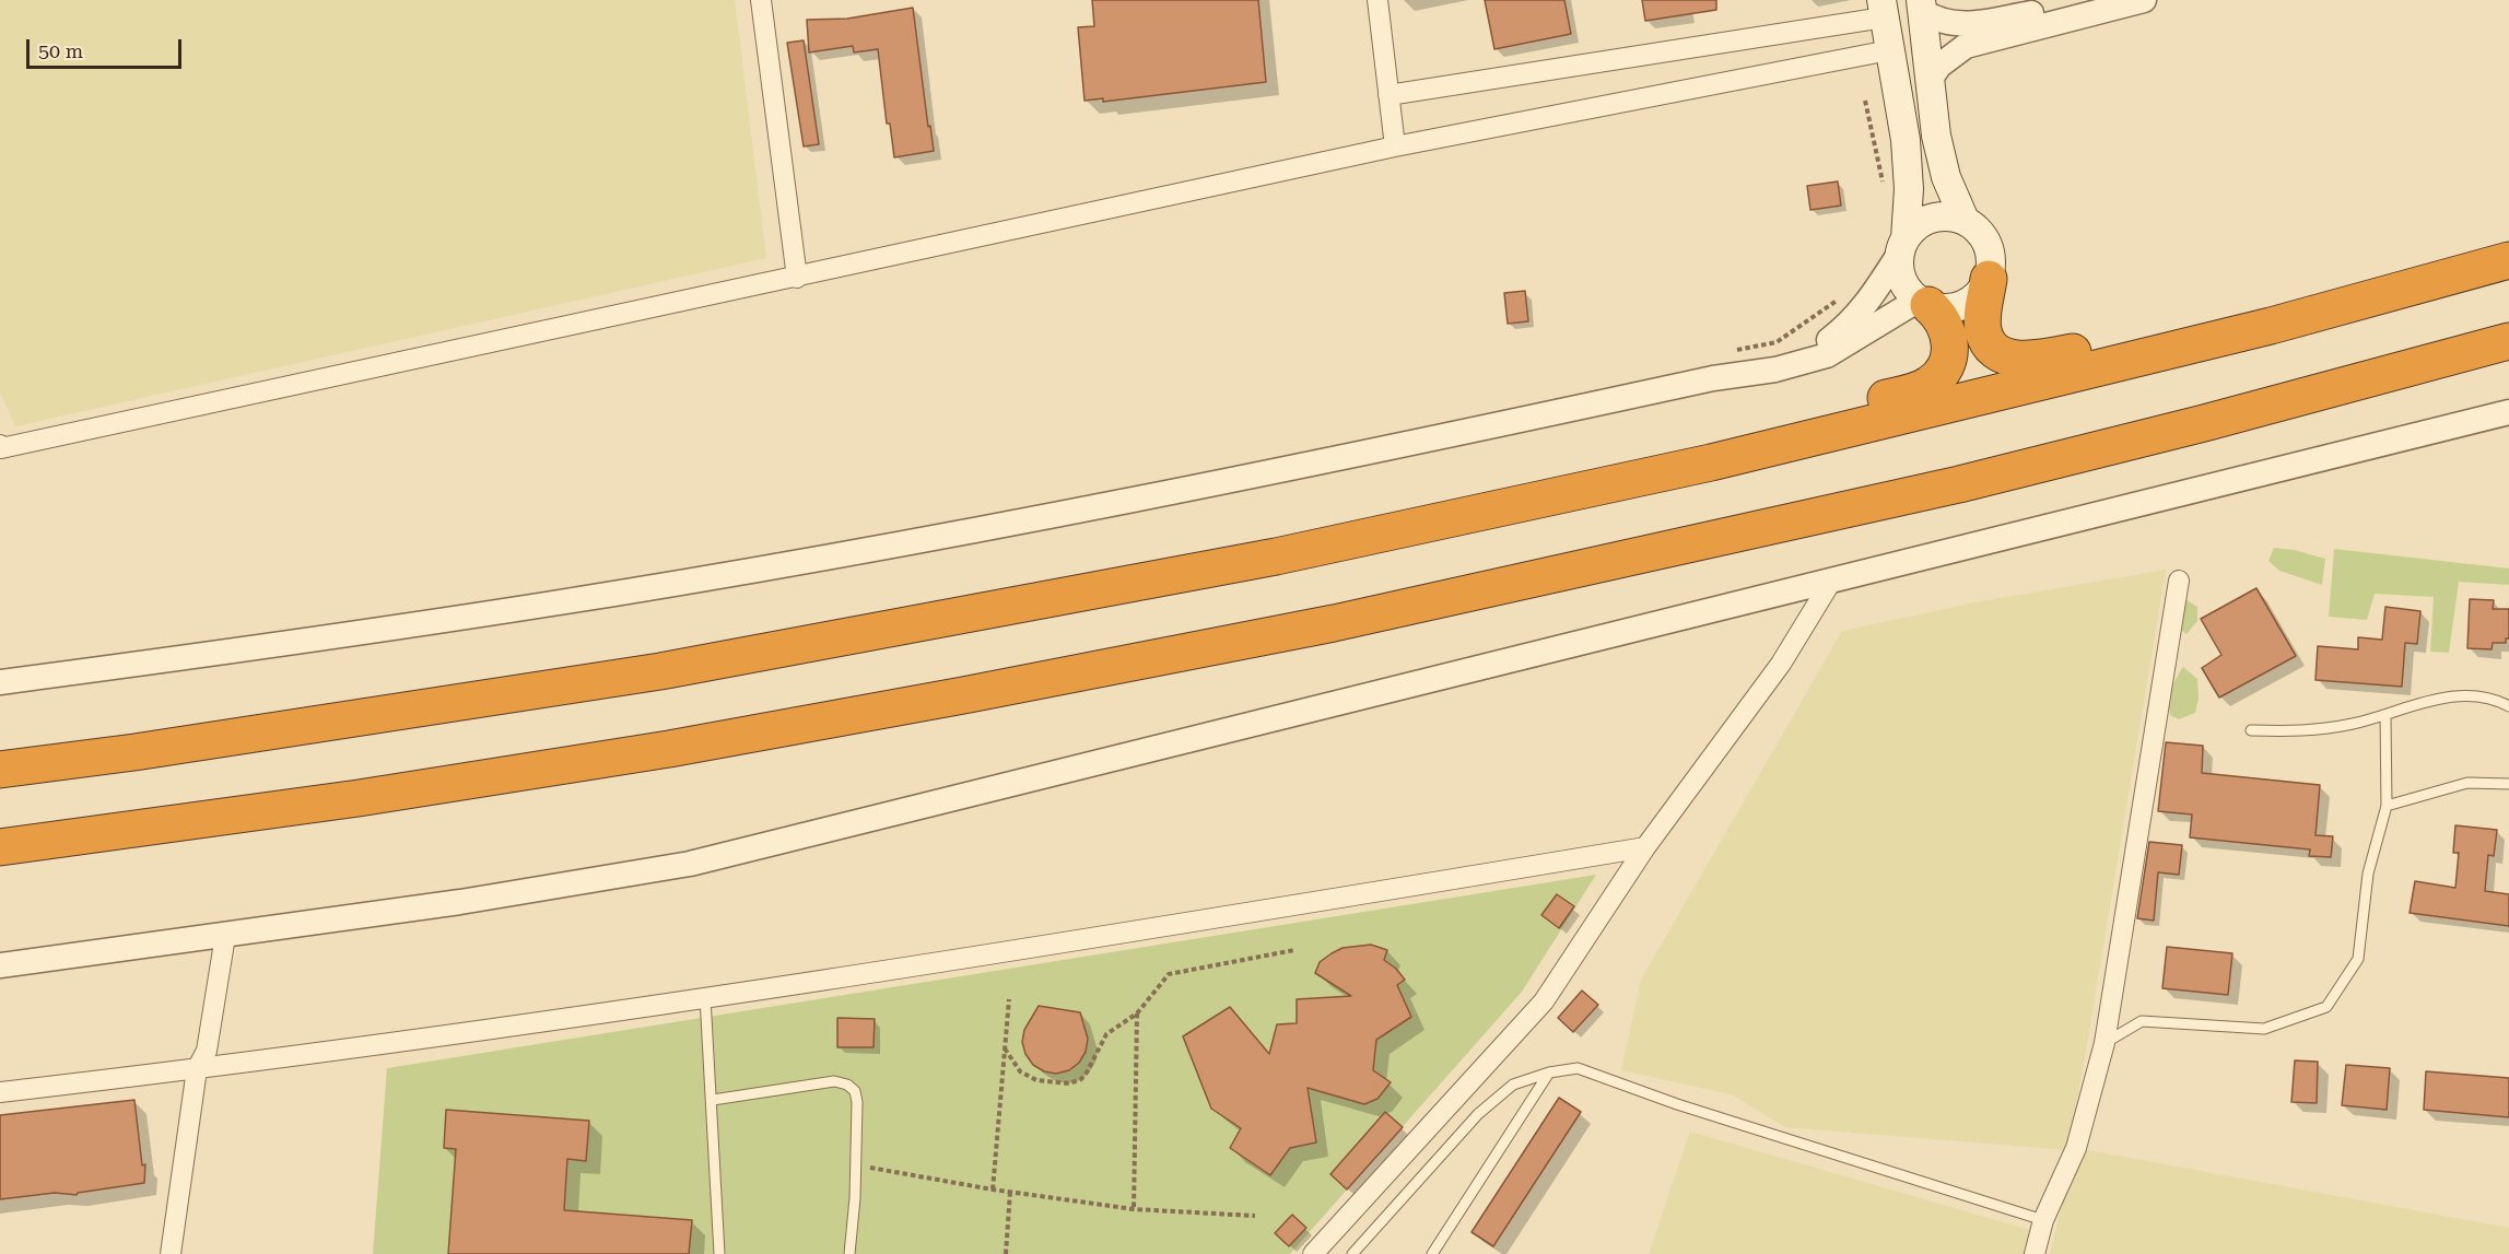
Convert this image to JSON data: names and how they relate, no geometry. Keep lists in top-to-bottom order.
{
  "scale_bar": "50 m"
}
